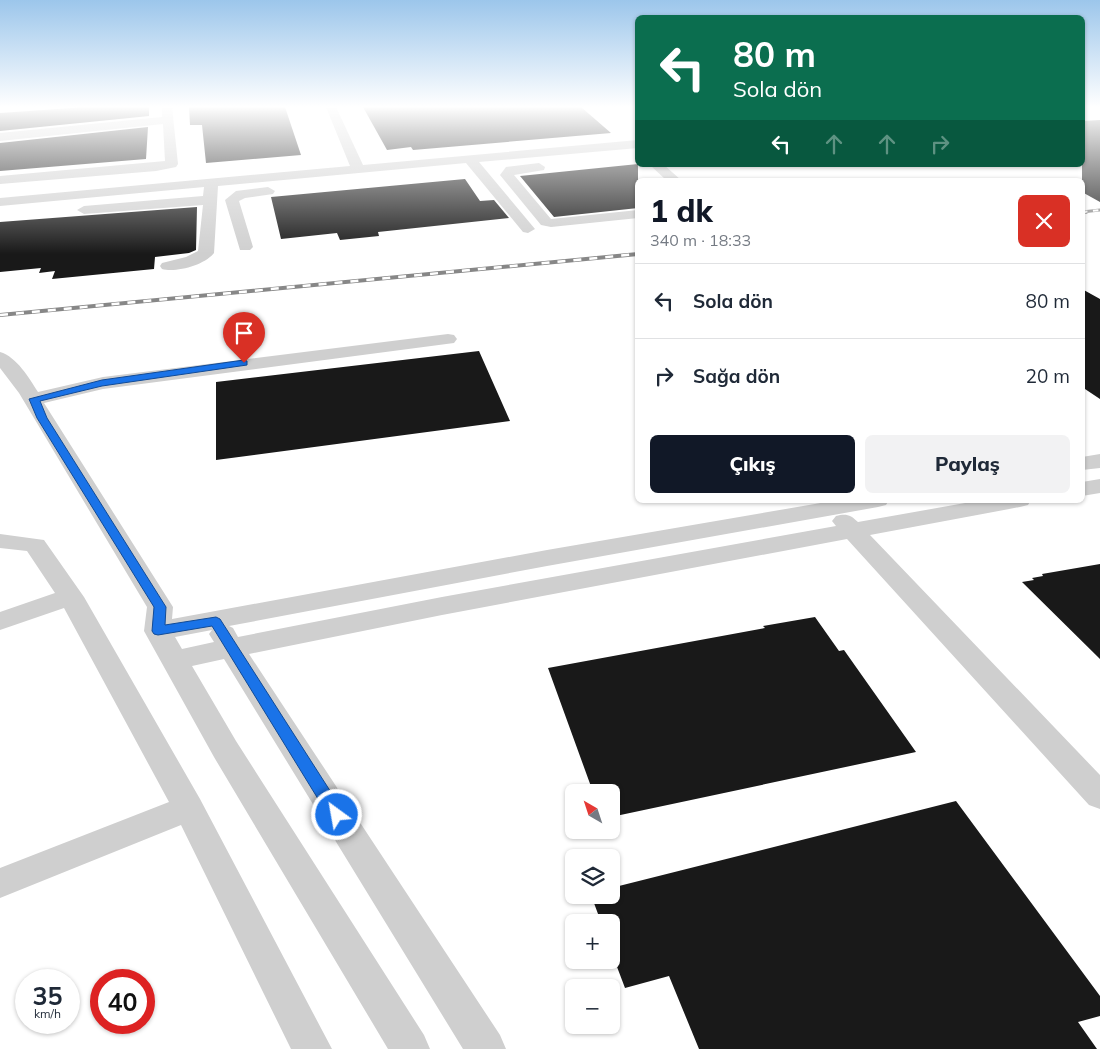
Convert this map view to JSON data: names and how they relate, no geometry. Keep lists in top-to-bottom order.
{
  "north": "top left",
  "page": {
    "turn": ["80 m", "Sola dön"],
    "heading": ["1 dk", "340 m · 18:33"],
    "list": [
      {
        "name": "Sola dön",
        "value": "80 m"
      },
      {
        "name": "Sağa dön",
        "value": "20 m"
      }
    ],
    "buttons": ["Çıkış", "Paylaş"],
    "map_buttons": ["+", "−"],
    "speed": "35 km/h",
    "limit": "40"
  }
}
